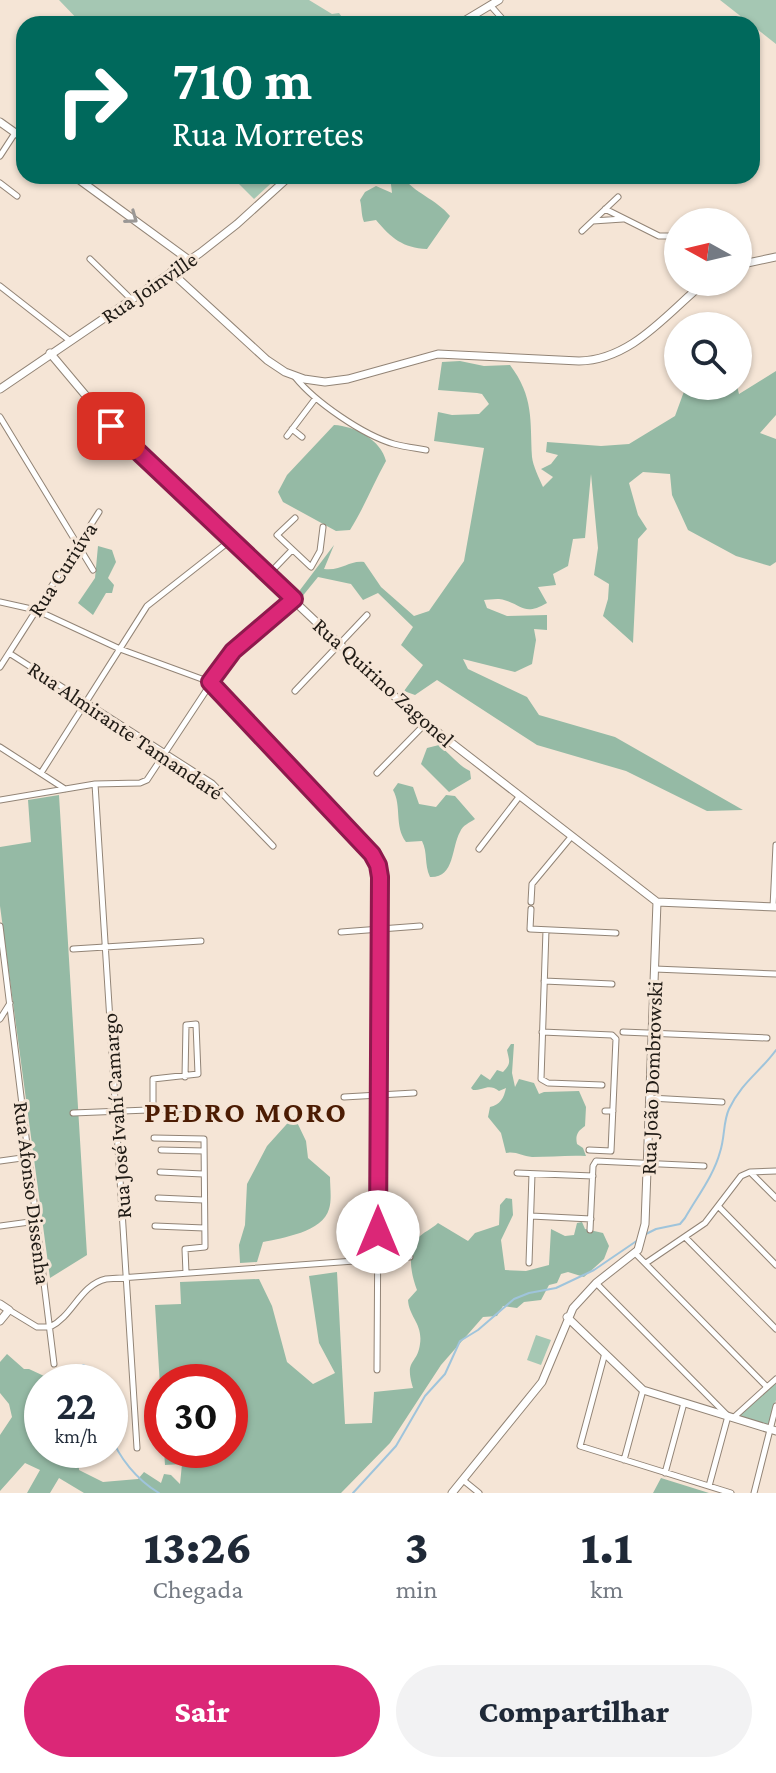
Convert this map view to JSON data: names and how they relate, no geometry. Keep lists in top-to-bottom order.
{
  "streets": {
    "street": [
      "Rua Joinville",
      "Rua Curiúva",
      "Rua Quirino Zagonel",
      "Rua Almirante Tamandaré",
      "Rua João Dombrowski",
      "Rua José Ivahí Camargo",
      "Rua Afonso Dissenha"
    ]
  },
  "crossings": [
    ["Rua Joinville", "Rua Quirino Zagonel"],
    ["Rua Curiúva", "Rua Almirante Tamandaré"],
    ["Rua Quirino Zagonel", "Rua João Dombrowski"]
  ],
  "districts": ["PEDRO MORO"],
  "north": "left",
  "page": {
    "turn": ["710 m", "Rua Morretes"],
    "speed": "22 km/h",
    "limit": "30",
    "eta": [
      "13:26",
      "Chegada",
      "3",
      "min",
      "1.1",
      "km"
    ],
    "buttons": ["Sair", "Compartilhar"]
  }
}
